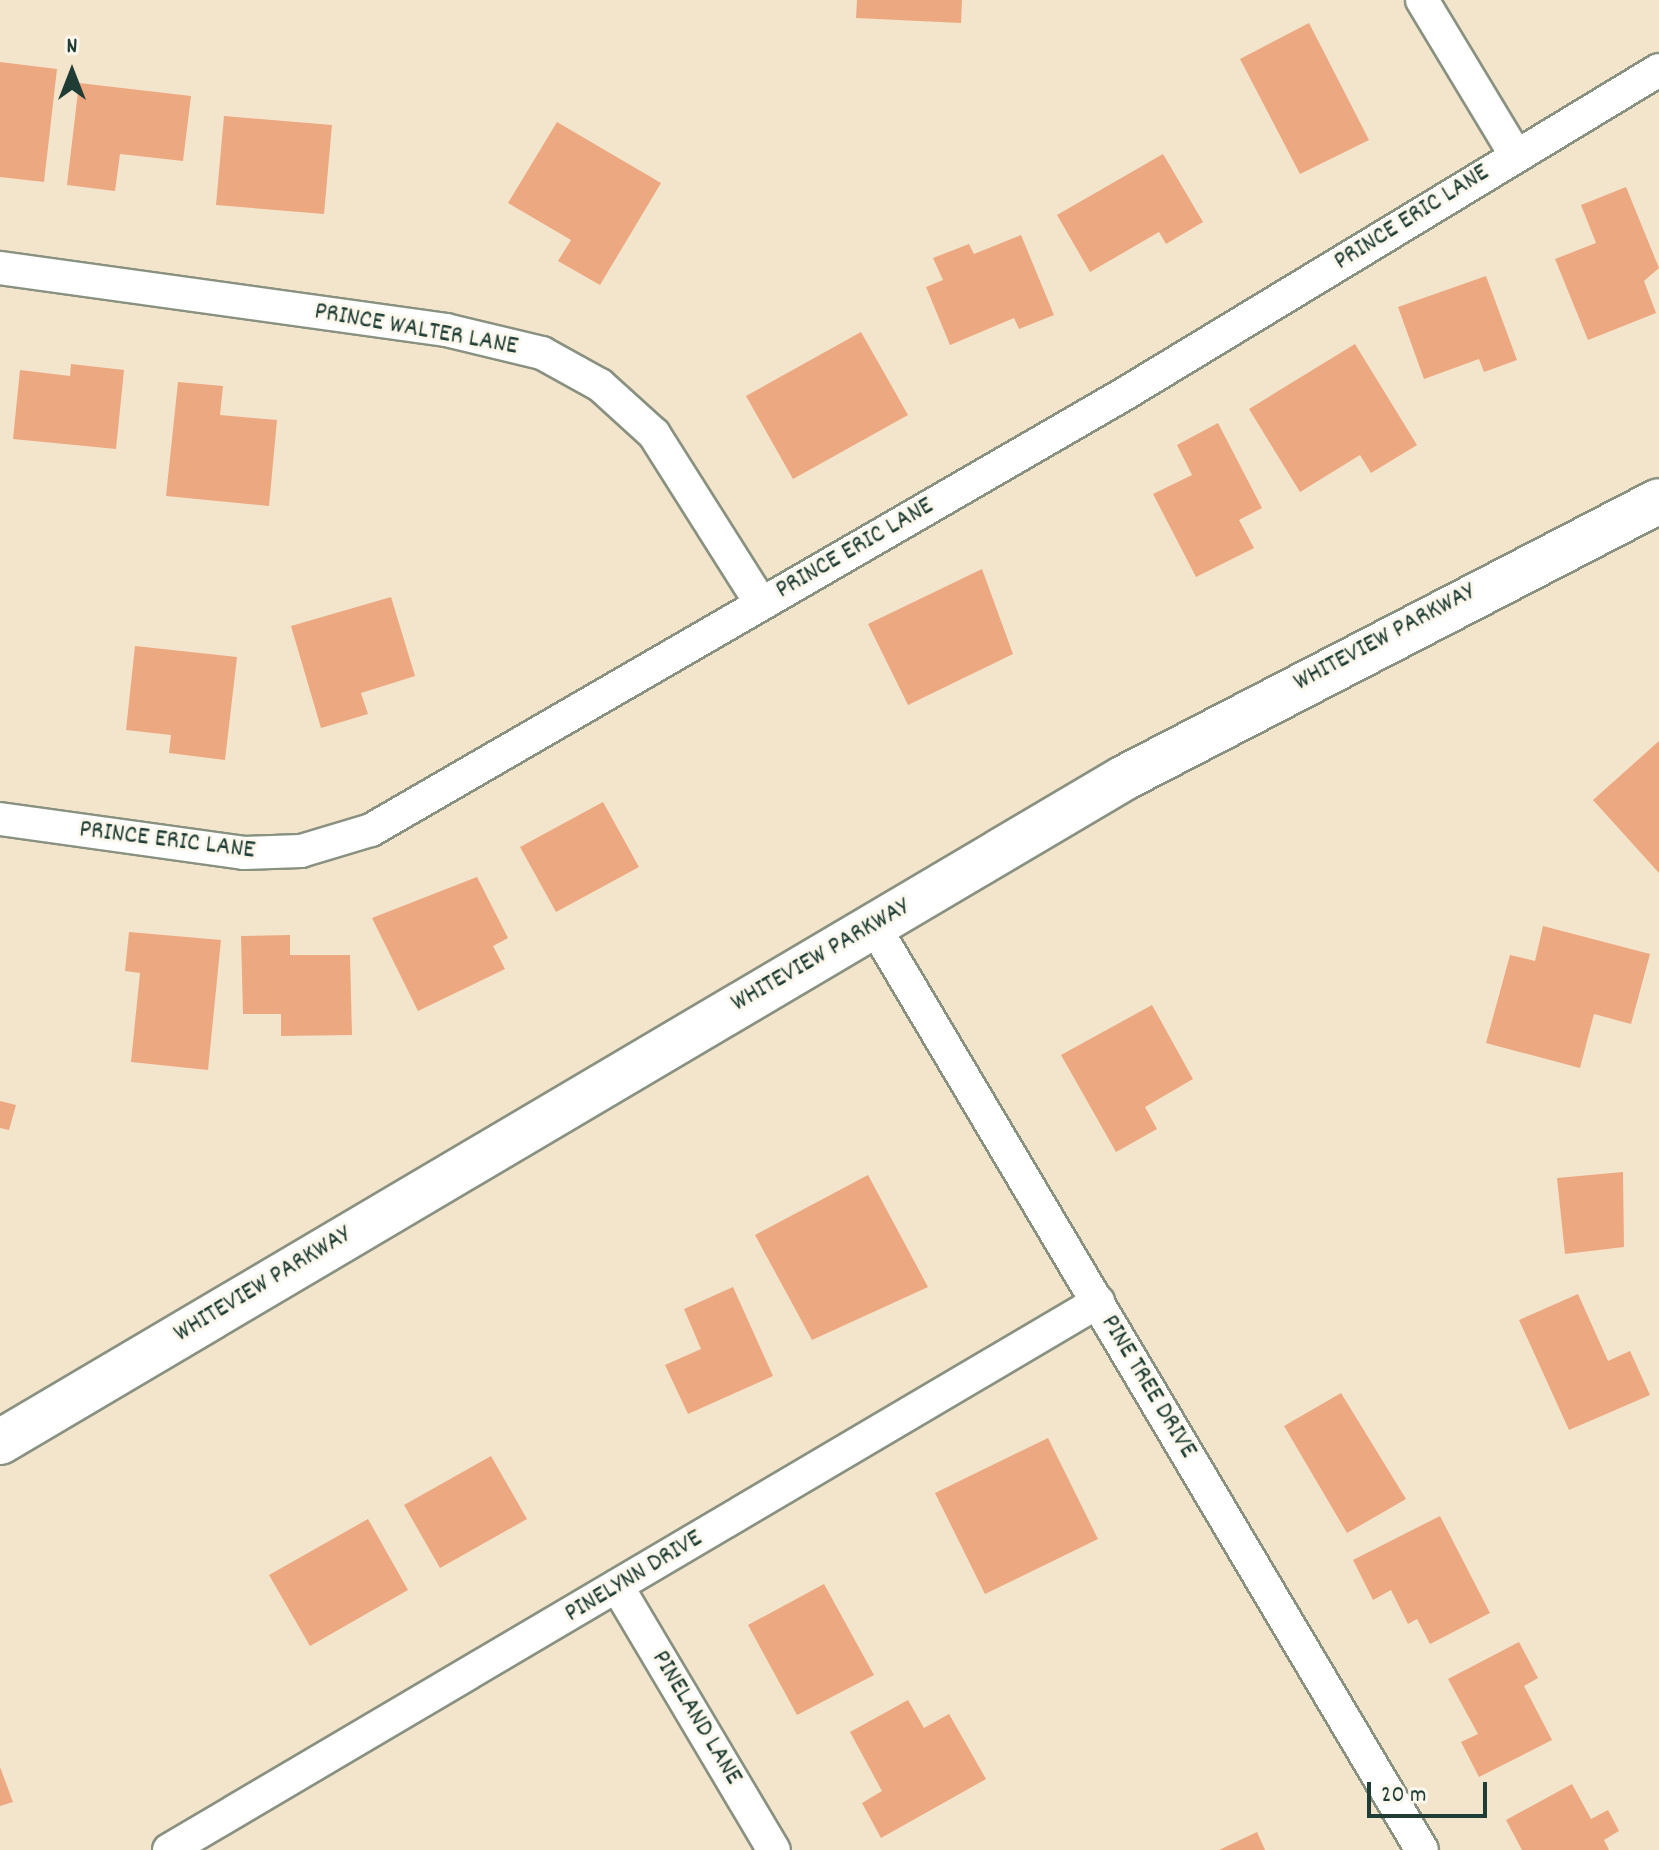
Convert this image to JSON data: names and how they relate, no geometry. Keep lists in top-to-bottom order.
{
  "streets": {
    "street": [
      "PRINCE ERIC LANE",
      "PRINCE WALTER LANE",
      "WHITEVIEW PARKWAY",
      "PINE TREE DRIVE",
      "PINELYNN DRIVE",
      "PINELAND LANE"
    ]
  },
  "crossings": [
    ["PRINCE ERIC LANE", "PRINCE WALTER LANE"],
    ["WHITEVIEW PARKWAY", "PINE TREE DRIVE"],
    ["PINE TREE DRIVE", "PINELYNN DRIVE"],
    ["PINELYNN DRIVE", "PINELAND LANE"]
  ],
  "scale_bar": "20 m",
  "north": "top"
}
